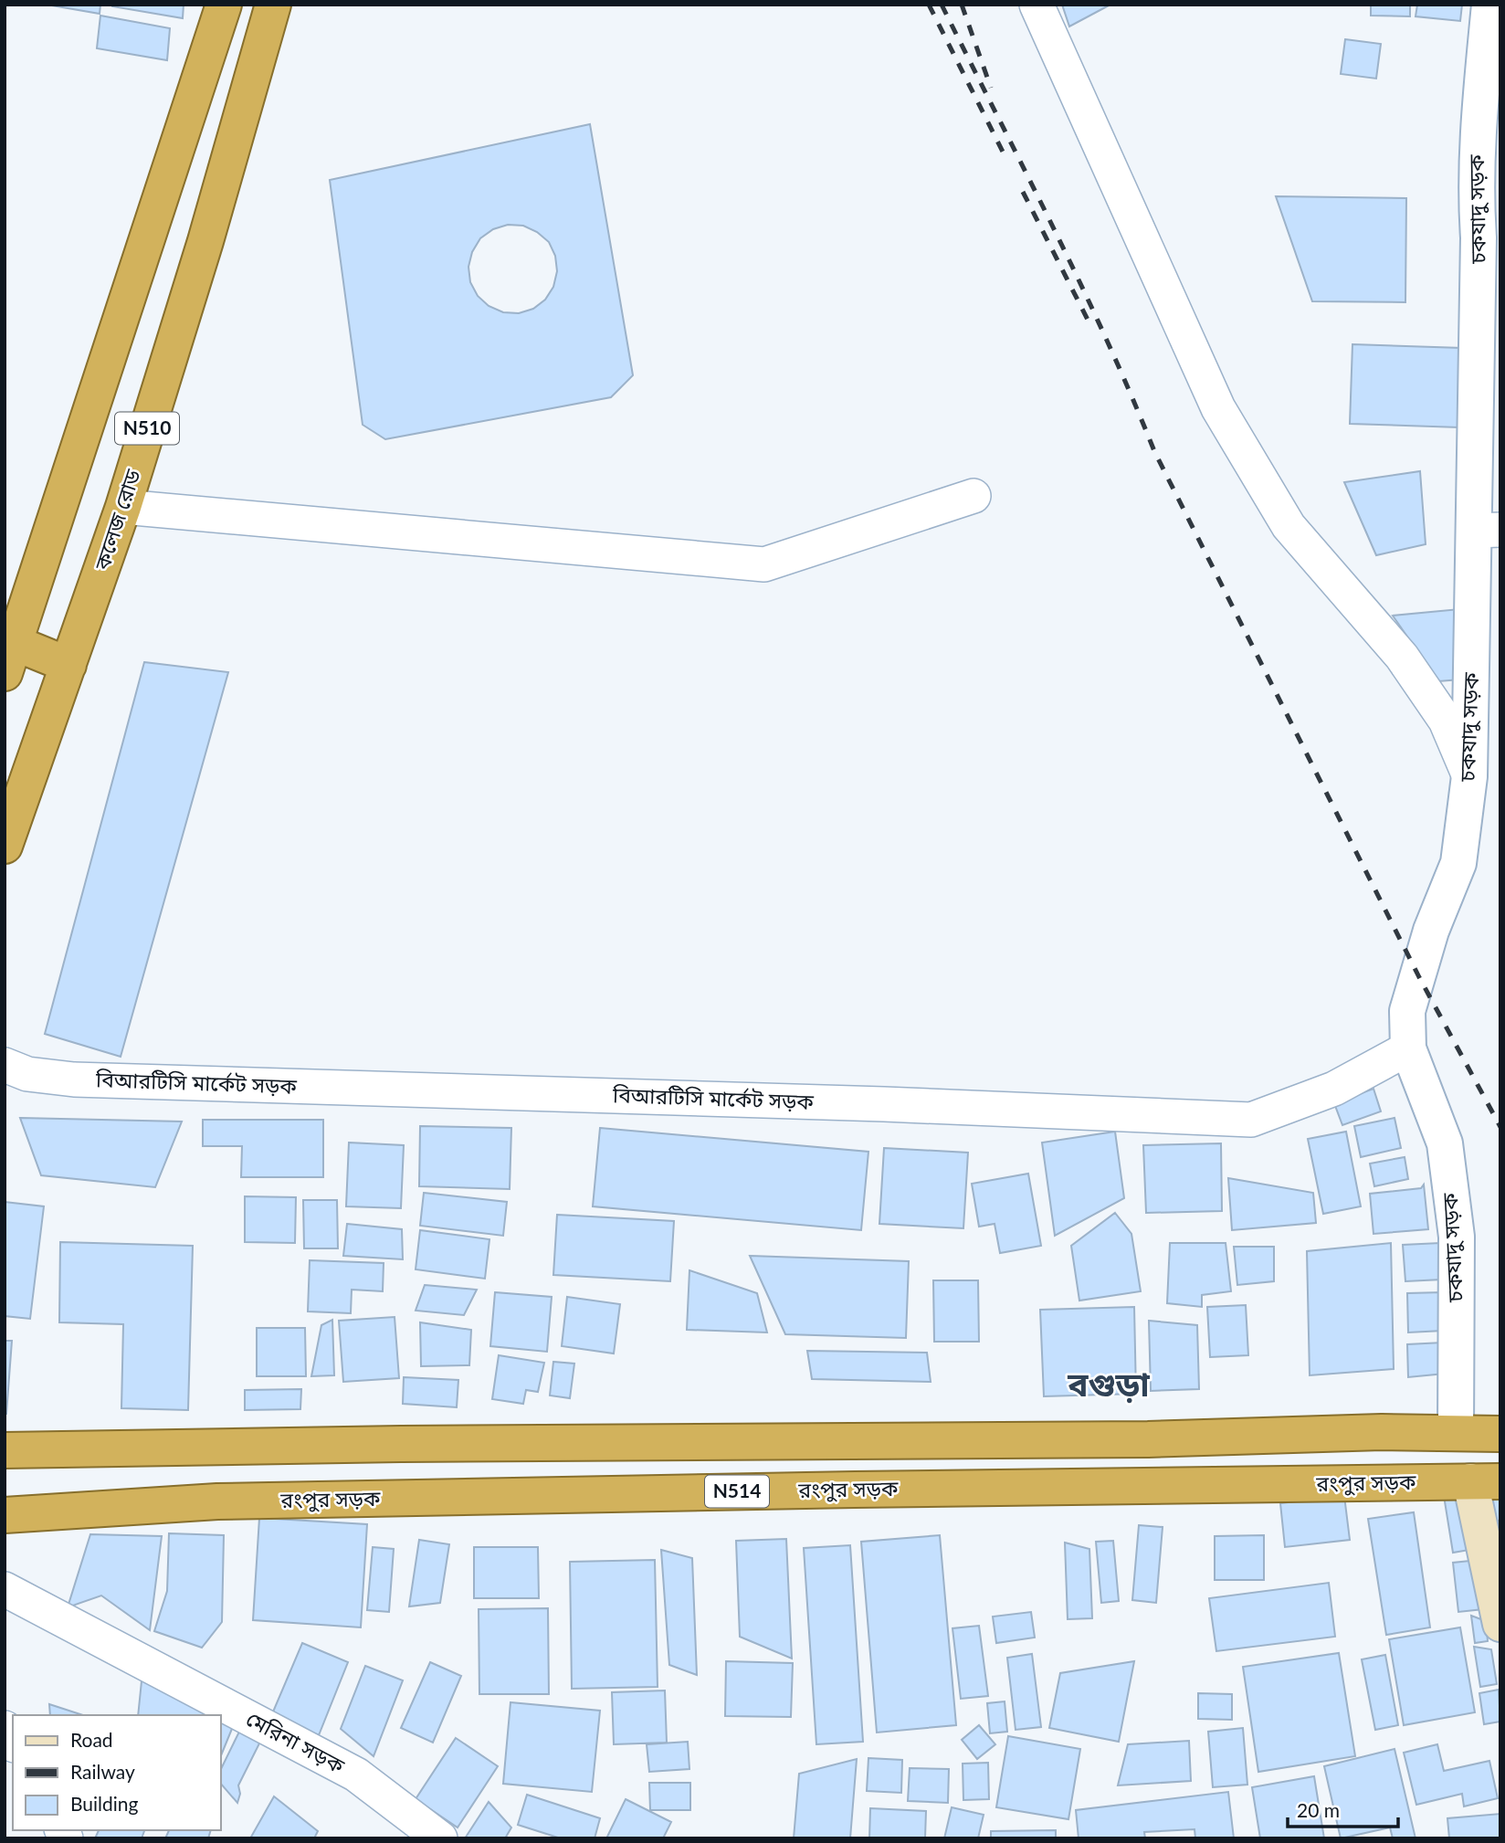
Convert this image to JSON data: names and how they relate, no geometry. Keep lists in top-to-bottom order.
{
  "streets": {
    "highway": [
      "N510",
      "কলেজ রোড",
      "রংপুর সড়ক",
      "N514"
    ],
    "street": ["চকযাদু সড়ক", "বিআরটিসি মার্কেট সড়ক", "মেরিনা সড়ক"]
  },
  "crossings": [
    ["চকযাদু সড়ক", "বিআরটিসি মার্কেট সড়ক"]
  ],
  "districts": ["বগুড়া"],
  "legend": ["Road", "Railway", "Building"],
  "scale_bar": "20 m"
}
